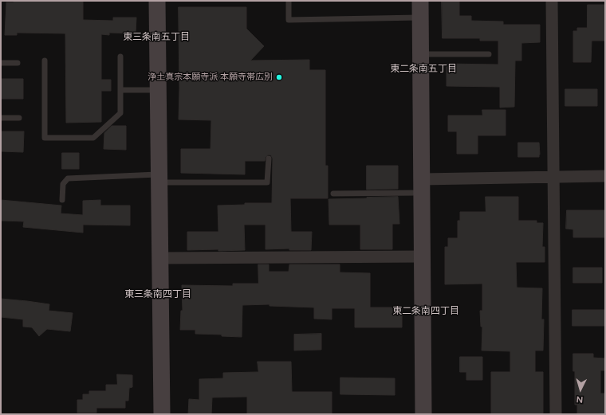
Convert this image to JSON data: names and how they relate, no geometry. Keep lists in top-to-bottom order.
{
  "districts": [
    "東三条南五丁目",
    "東二条南五丁目",
    "東三条南四丁目",
    "東二条南四丁目"
  ],
  "places": ["浄土真宗本願寺派 本願寺帯広別"],
  "north": "bottom"
}
